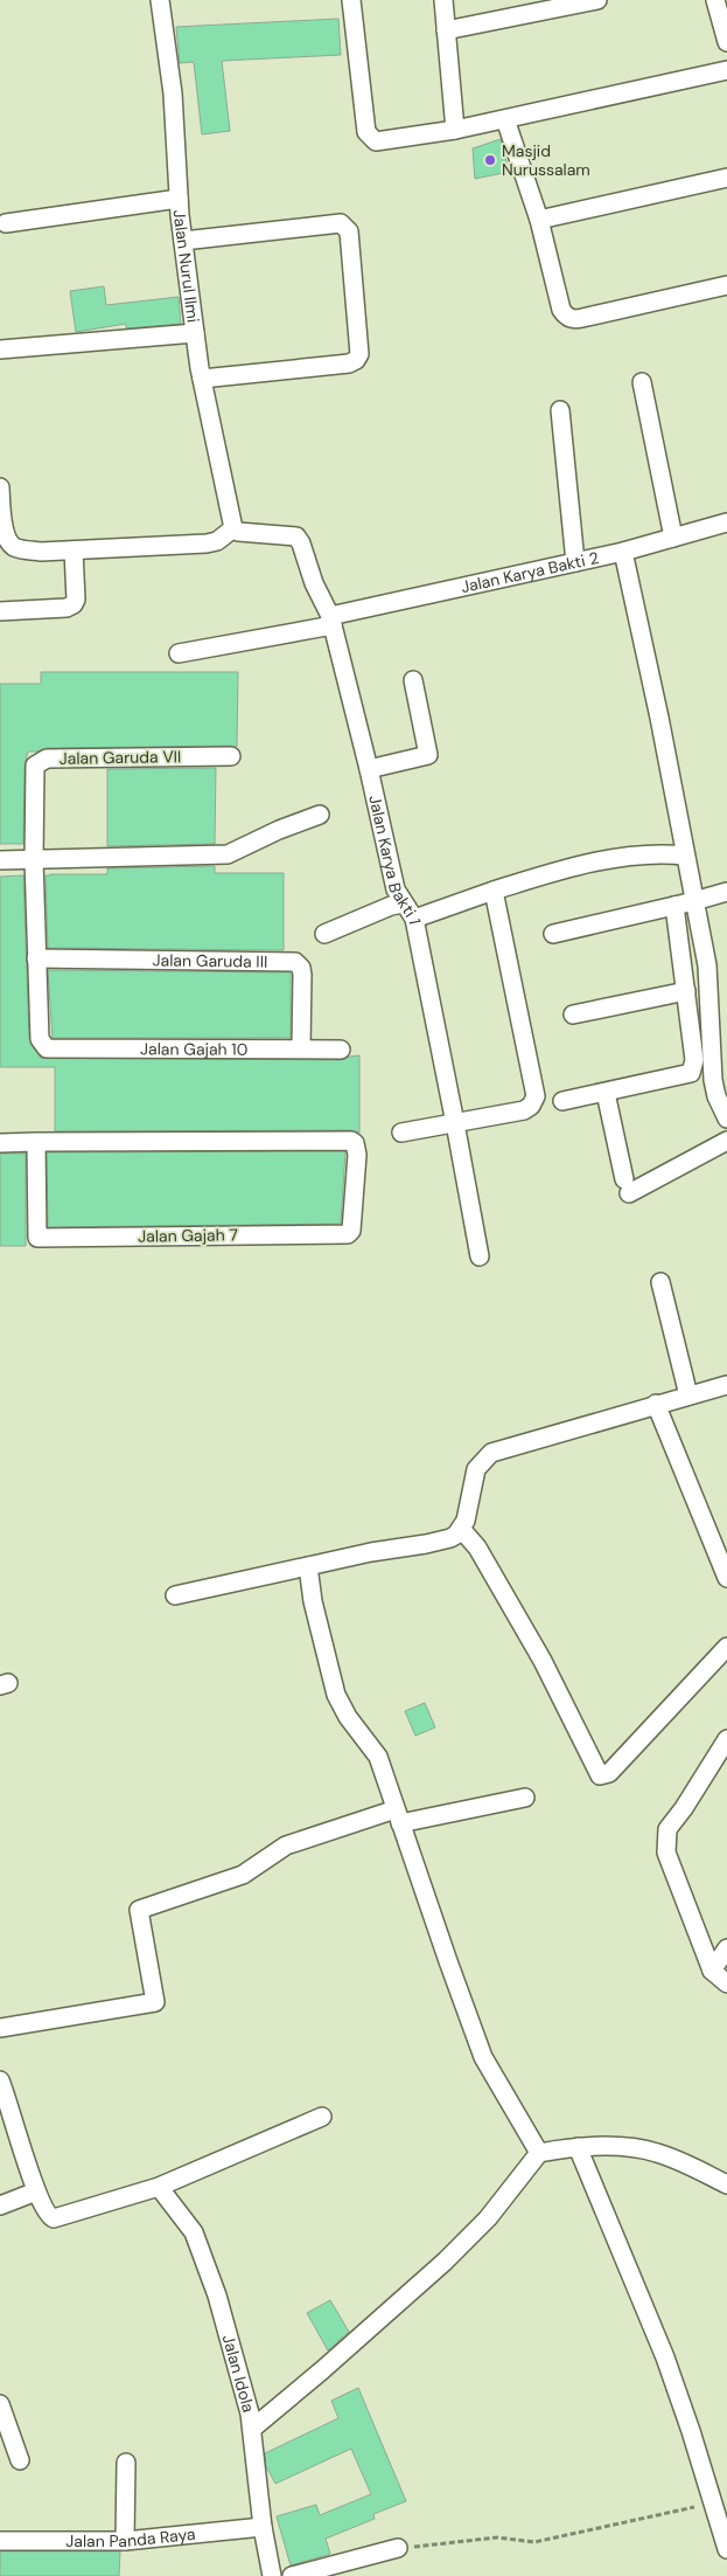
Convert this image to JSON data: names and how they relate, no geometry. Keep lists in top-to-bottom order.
{
  "streets": {
    "street": [
      "Jalan Nurul Ilmi",
      "Jalan Karya Bakti 2",
      "Jalan Garuda VII",
      "Jalan Karya Bakti 1",
      "Jalan Garuda III",
      "Jalan Gajah 10",
      "Jalan Gajah 7",
      "Jalan Idola",
      "Jalan Panda Raya"
    ]
  },
  "crossings": [
    ["Jalan Nurul Ilmi", "Jalan Karya Bakti 1"],
    ["Jalan Karya Bakti 2", "Jalan Karya Bakti 1"],
    ["Jalan Garuda III", "Jalan Gajah 10"],
    ["Jalan Idola", "Jalan Panda Raya"]
  ],
  "places": ["Masjid Nurussalam"]
}
